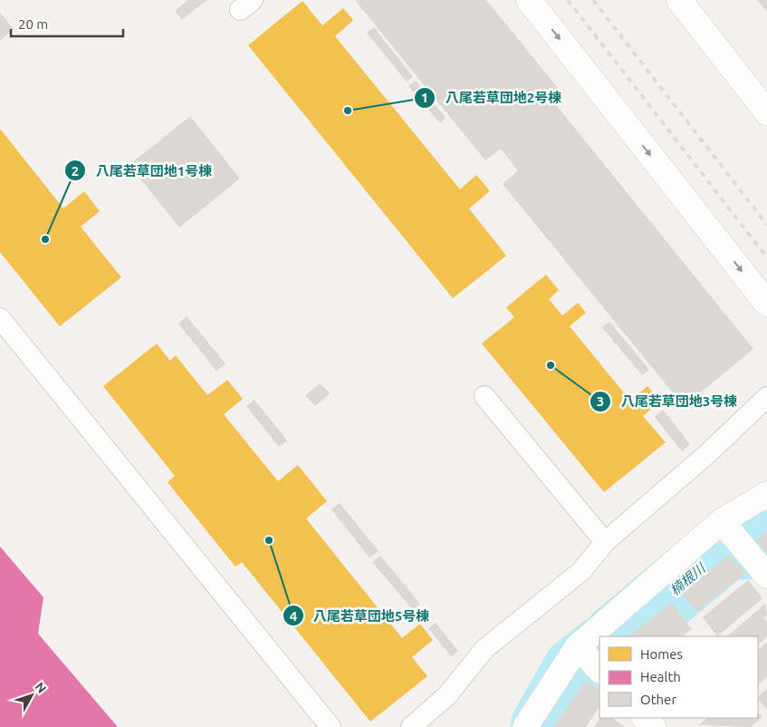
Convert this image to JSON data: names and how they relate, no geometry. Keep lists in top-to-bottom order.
{
  "water": ["楠根川"],
  "places": [
    "八尾若草団地2号棟",
    "八尾若草団地1号棟",
    "八尾若草団地3号棟",
    "八尾若草団地5号棟"
  ],
  "legend": ["Homes", "Health", "Other"],
  "scale_bar": "20 m",
  "north": "top right"
}
